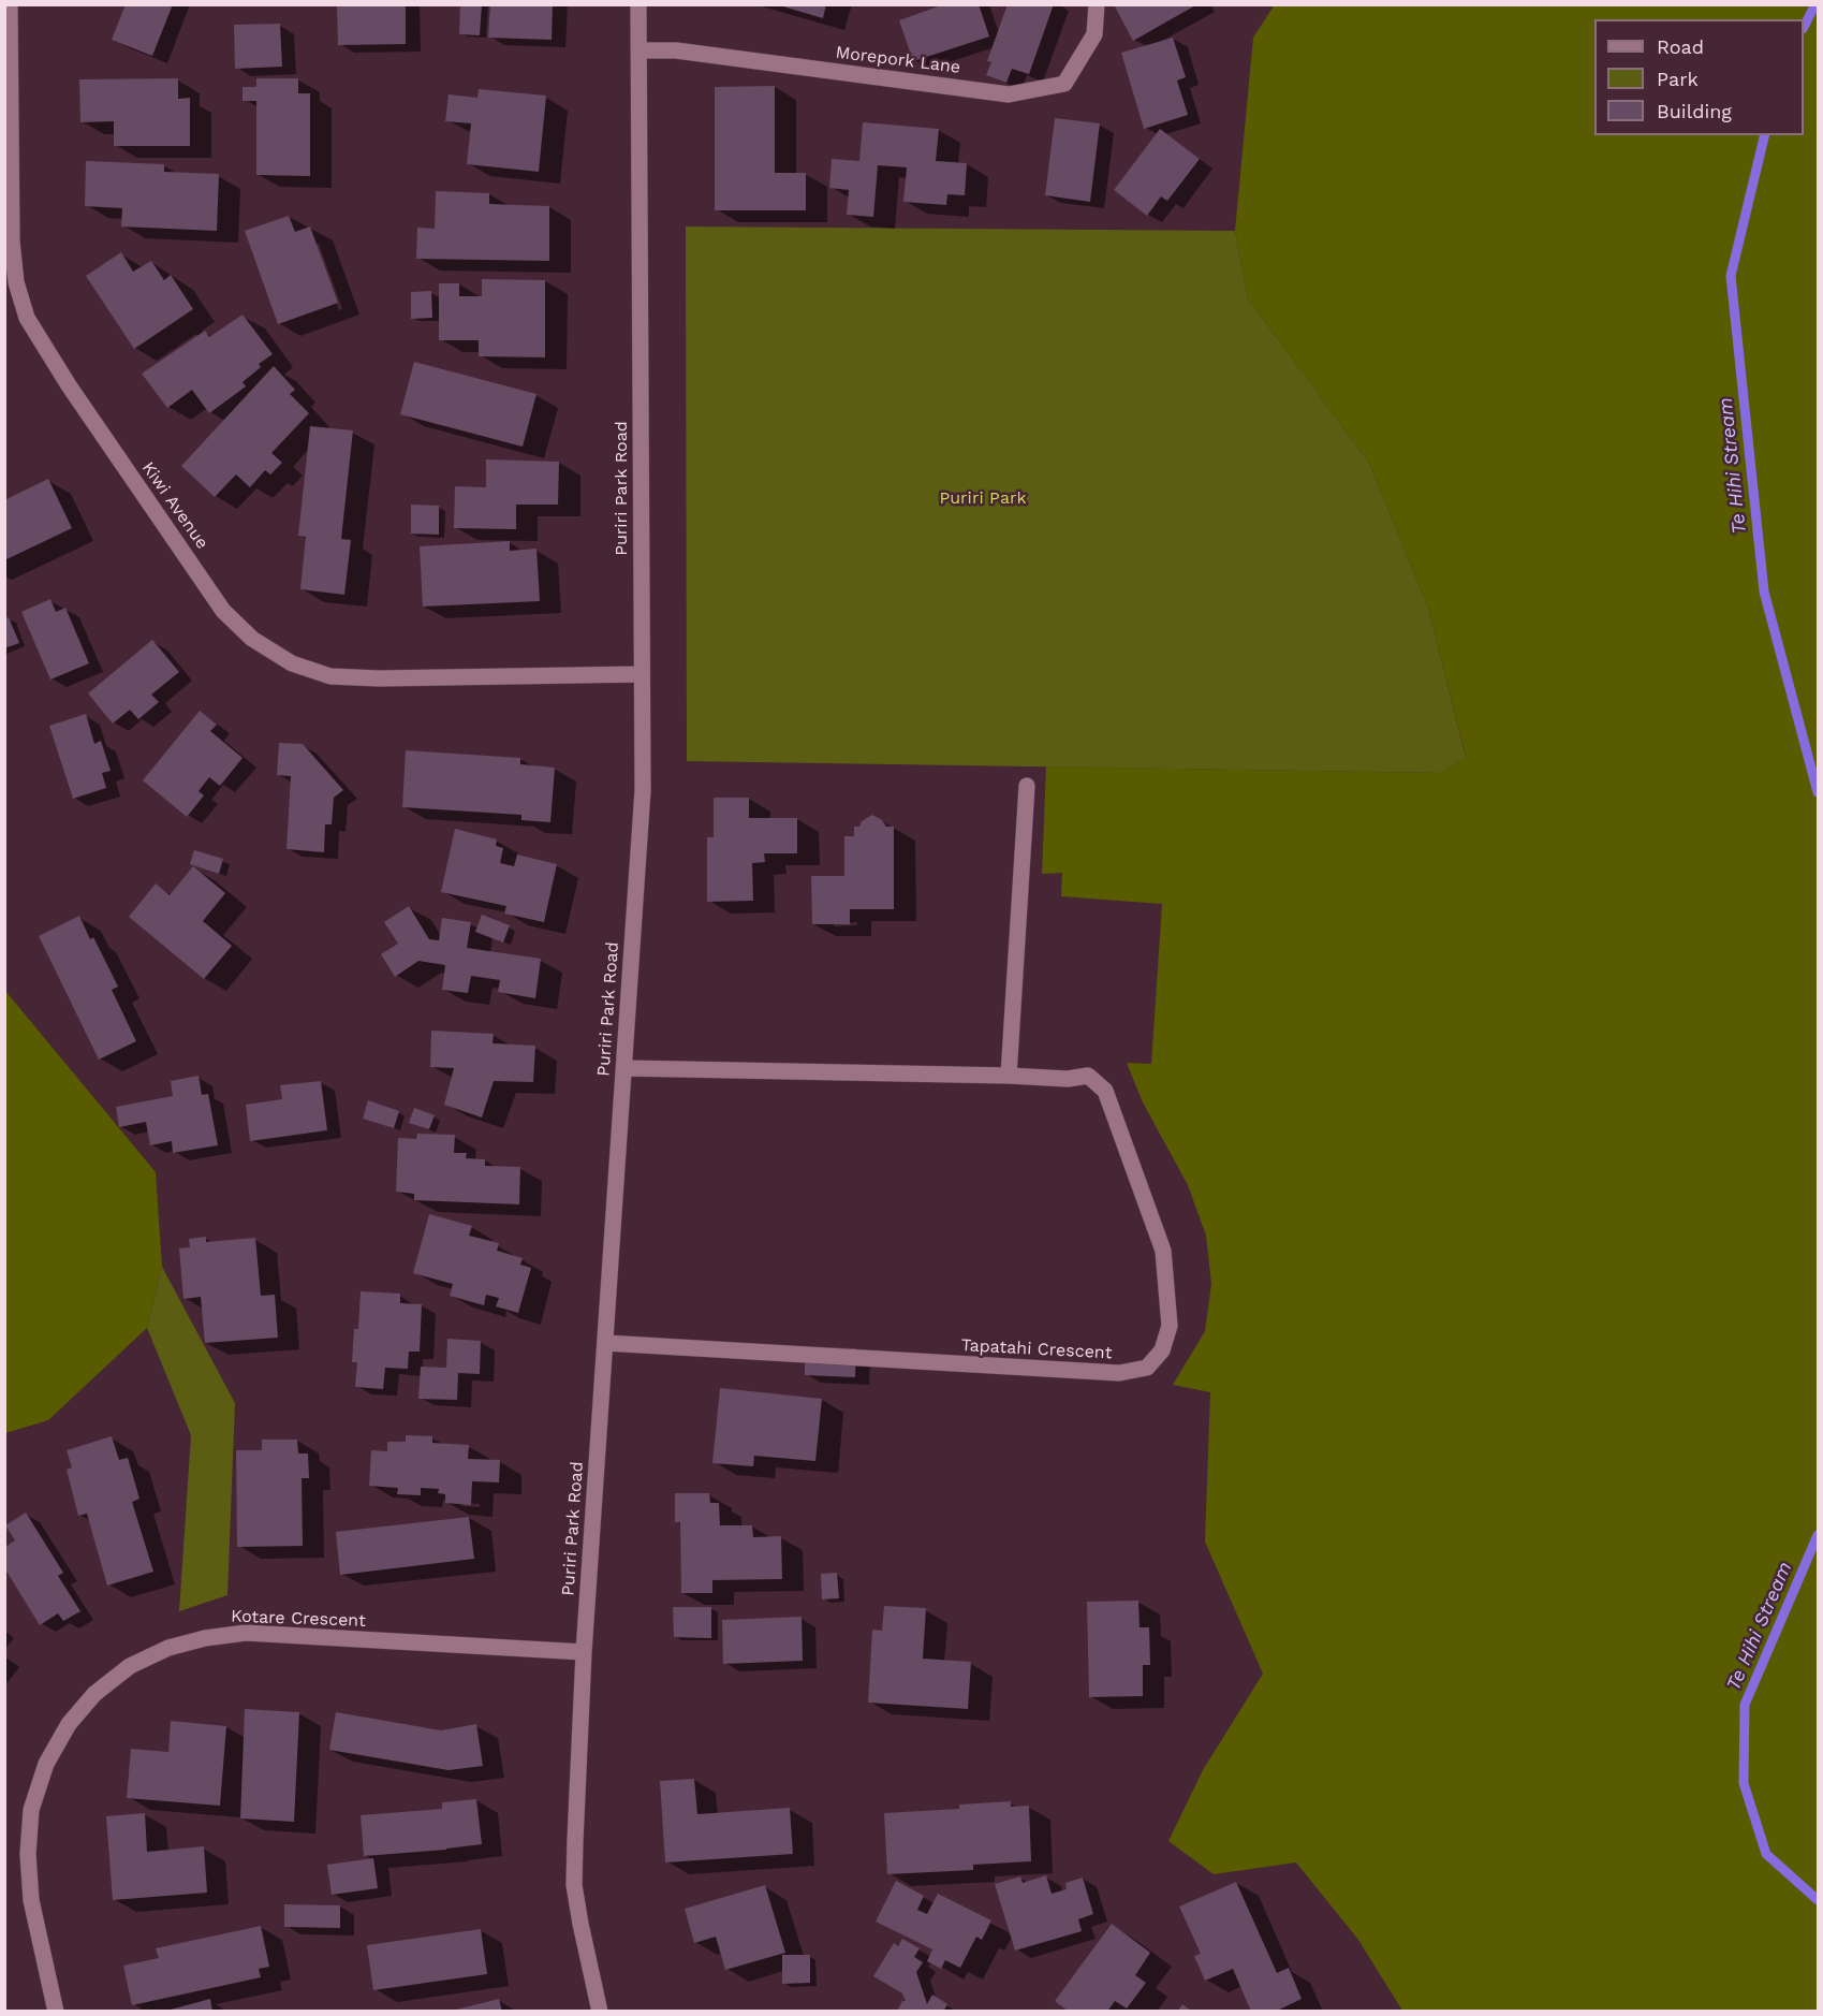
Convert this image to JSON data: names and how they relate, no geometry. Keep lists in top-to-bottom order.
{
  "streets": {
    "street": [
      "Morepork Lane",
      "Puriri Park Road",
      "Kiwi Avenue",
      "Tapatahi Crescent",
      "Kotare Crescent"
    ]
  },
  "crossings": [
    ["Morepork Lane", "Puriri Park Road"],
    ["Puriri Park Road", "Kiwi Avenue"],
    ["Puriri Park Road", "Tapatahi Crescent"],
    ["Puriri Park Road", "Kotare Crescent"]
  ],
  "water": ["Te Hihi Stream"],
  "parks": ["Puriri Park"],
  "legend": ["Road", "Park", "Building"]
}
